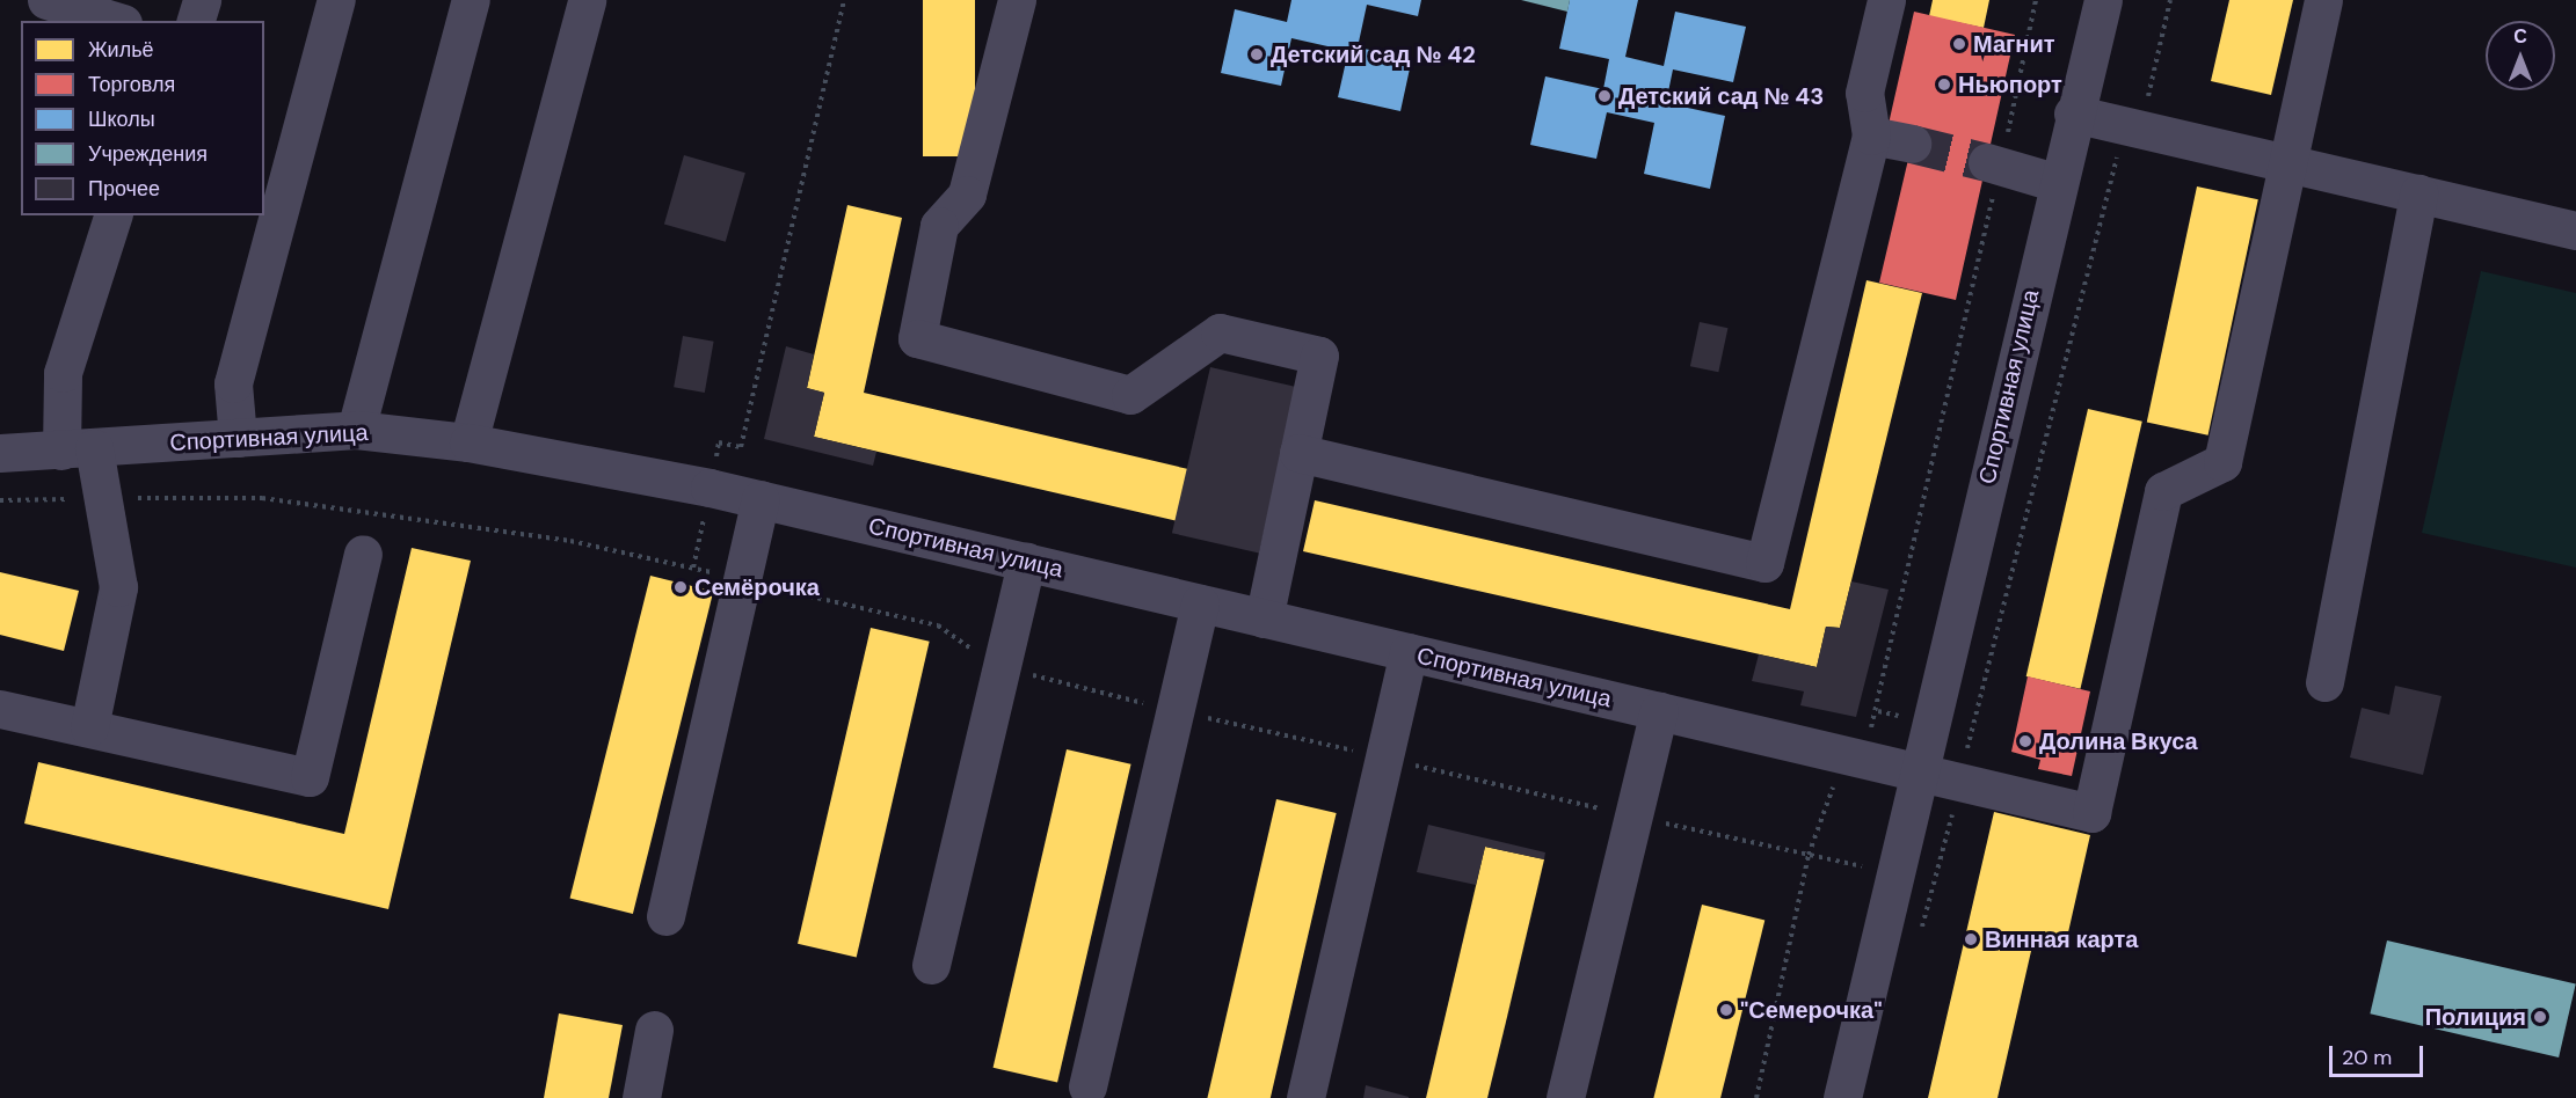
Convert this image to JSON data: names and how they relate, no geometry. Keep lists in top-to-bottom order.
{
  "streets": {
    "street": ["Спортивная улица"]
  },
  "places": [
    "Магнит",
    "Детский сад № 42",
    "Ньюпорт",
    "Детский сад № 43",
    "Семёрочка",
    "Долина Вкуса",
    "Винная карта",
    "\"Семерочка\"",
    "Полиция"
  ],
  "legend": [
    "Жильё",
    "Торговля",
    "Школы",
    "Учреждения",
    "Прочее"
  ],
  "scale_bar": "20 m",
  "north": "top"
}
